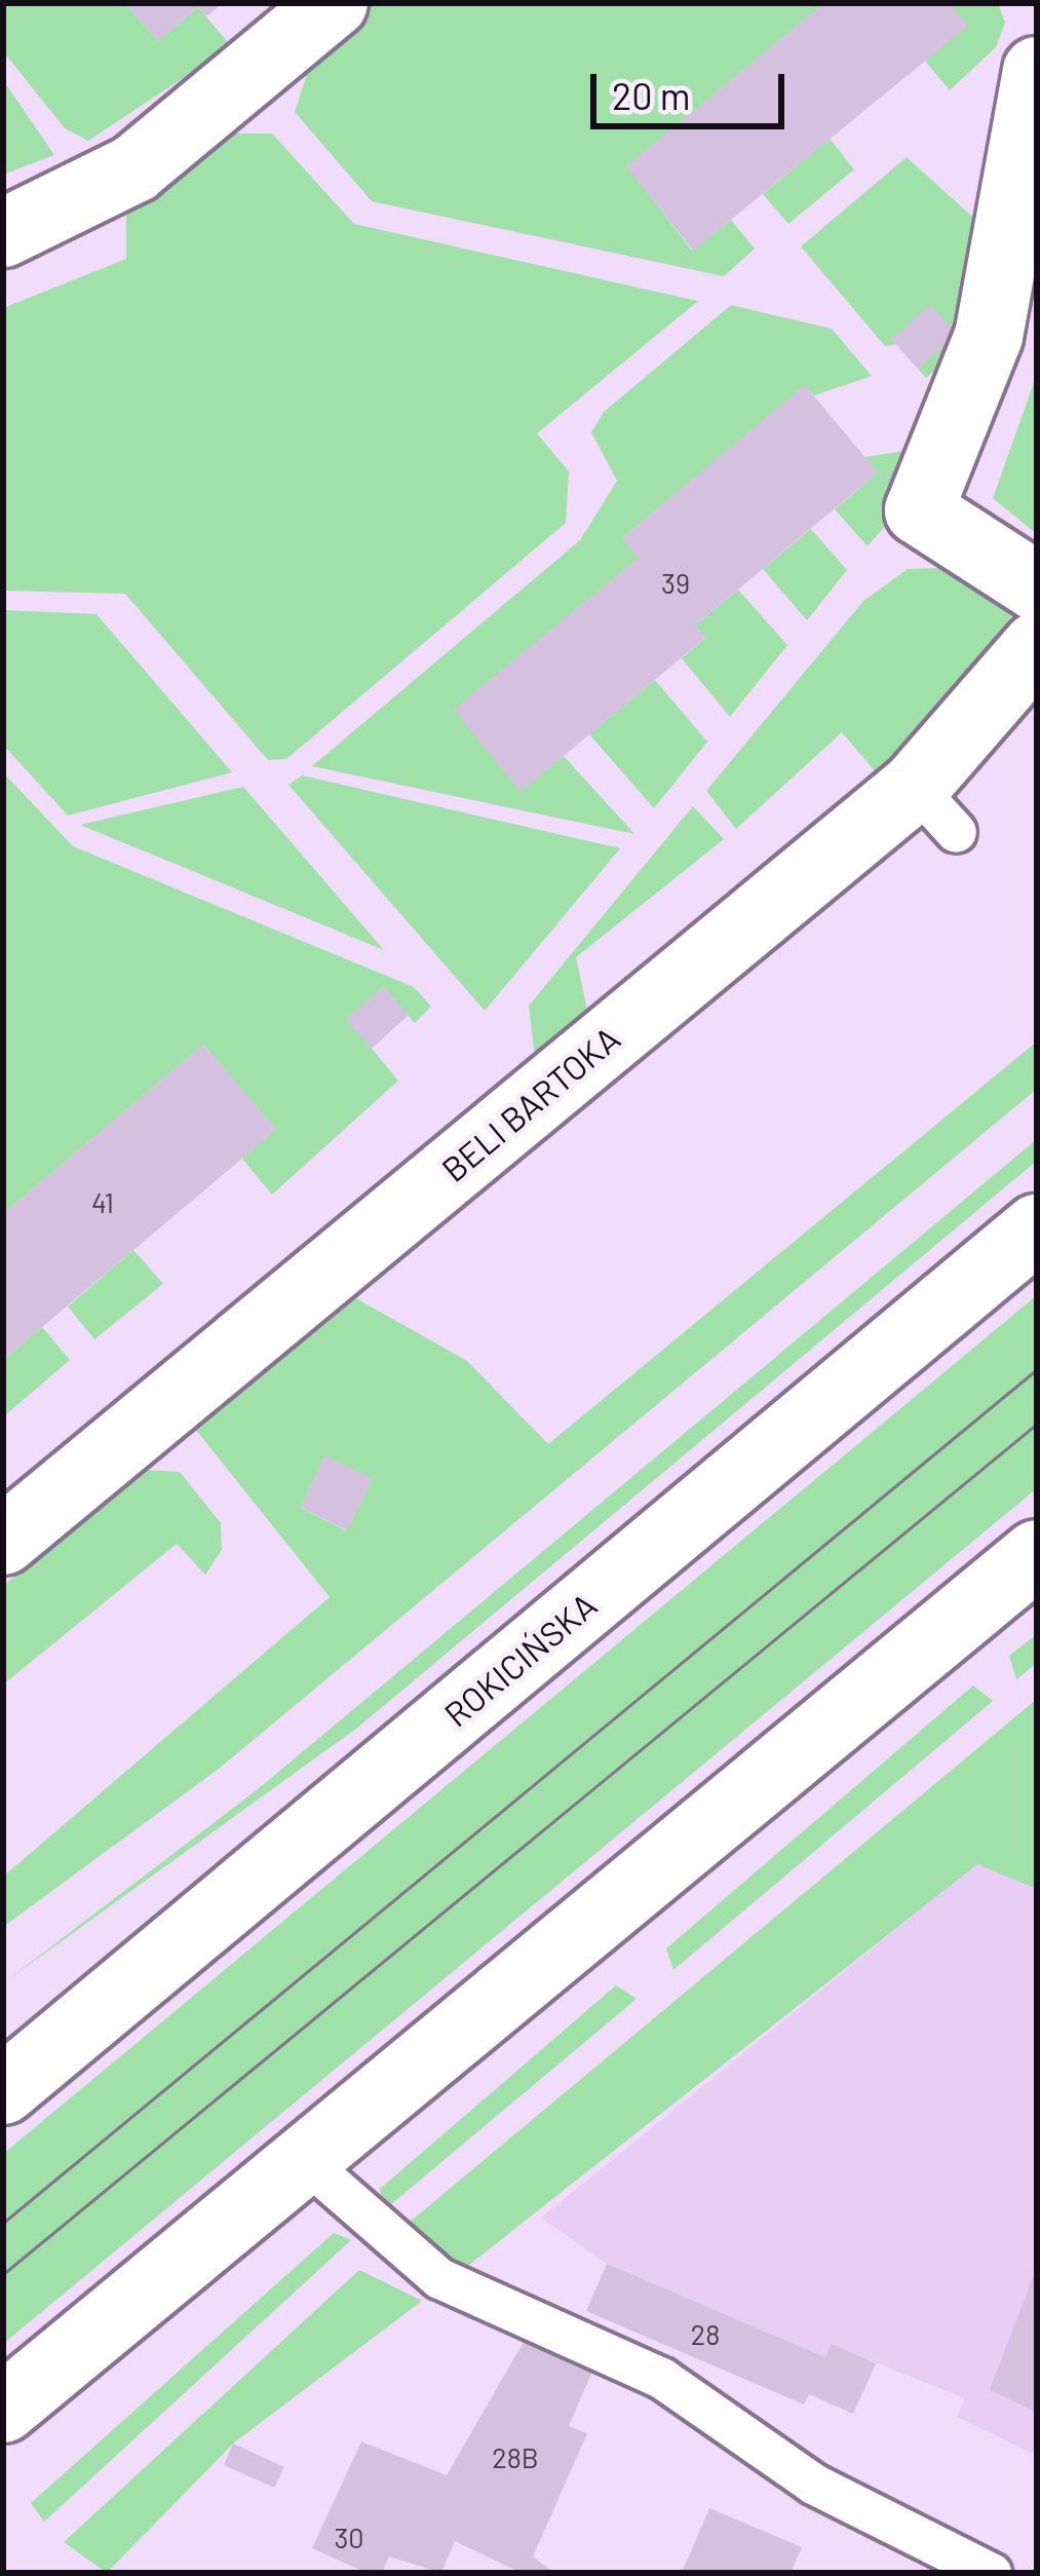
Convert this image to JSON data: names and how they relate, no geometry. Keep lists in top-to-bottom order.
{
  "streets": {
    "main road": ["BELI BARTOKA", "ROKICIŃSKA"]
  },
  "house_numbers": [
    "39",
    "41",
    "28",
    "28B",
    "30"
  ],
  "scale_bar": "20 m"
}
